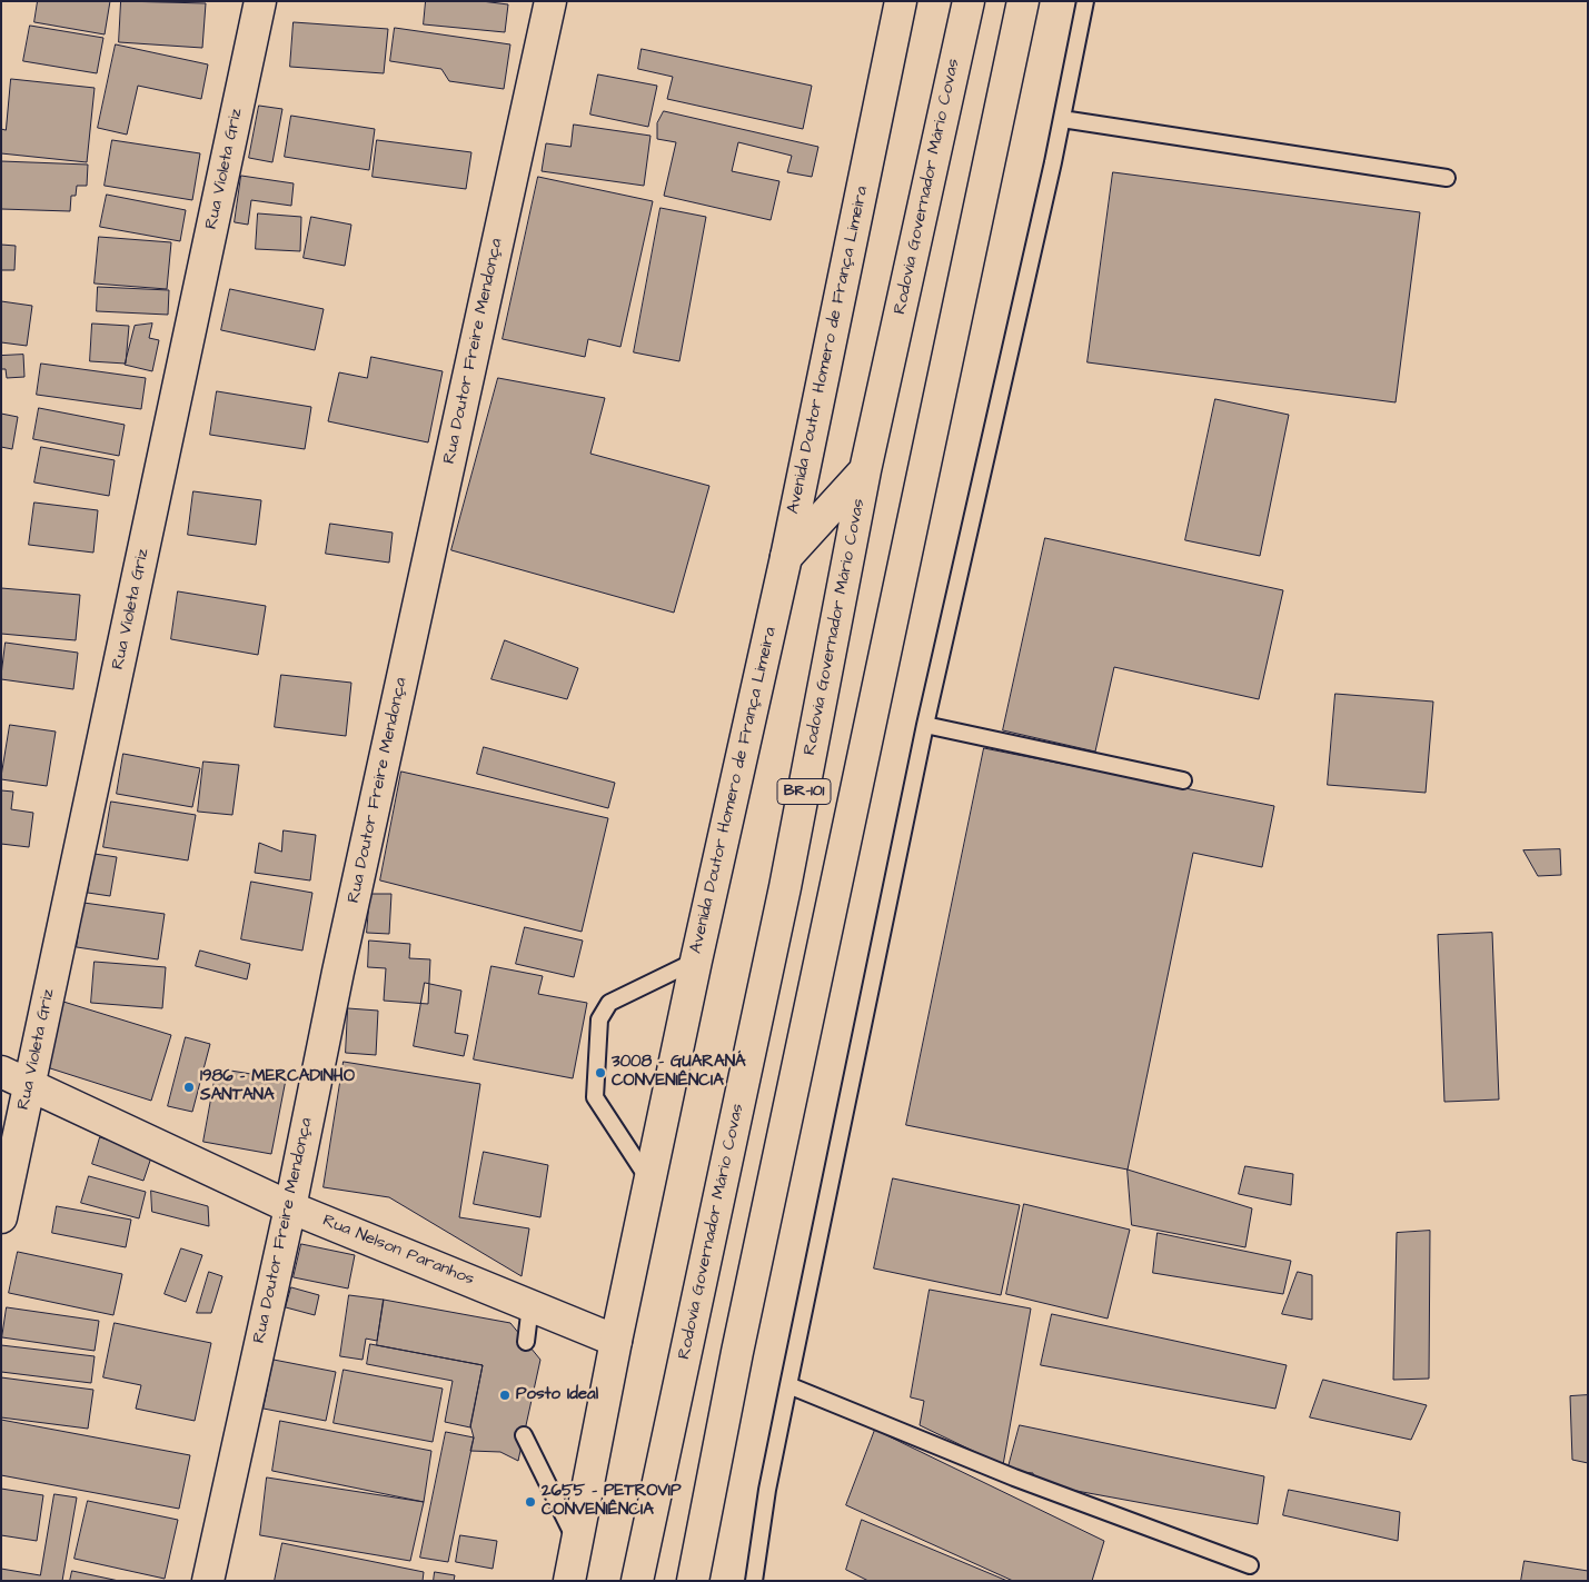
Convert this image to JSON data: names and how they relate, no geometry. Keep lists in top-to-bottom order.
{
  "streets": {
    "main road": [
      "Rua Violeta Griz",
      "Rodovia Governador Mário Covas",
      "Avenida Doutor Homero de França Limeira",
      "Rua Doutor Freire Mendonça",
      "BR-101",
      "Rua Nelson Paranhos"
    ]
  },
  "crossings": [
    ["Rua Violeta Griz", "Rua Nelson Paranhos"],
    ["Avenida Doutor Homero de França Limeira", "Rua Nelson Paranhos"],
    ["Rua Doutor Freire Mendonça", "Rua Nelson Paranhos"]
  ],
  "places": [
    "3008 - GUARANÁ CONVENIÊNCIA",
    "1986 - MERCADINHO SANTANA",
    "Posto Ideal",
    "2655 - PETROVIP CONVENIÊNCIA"
  ]
}
